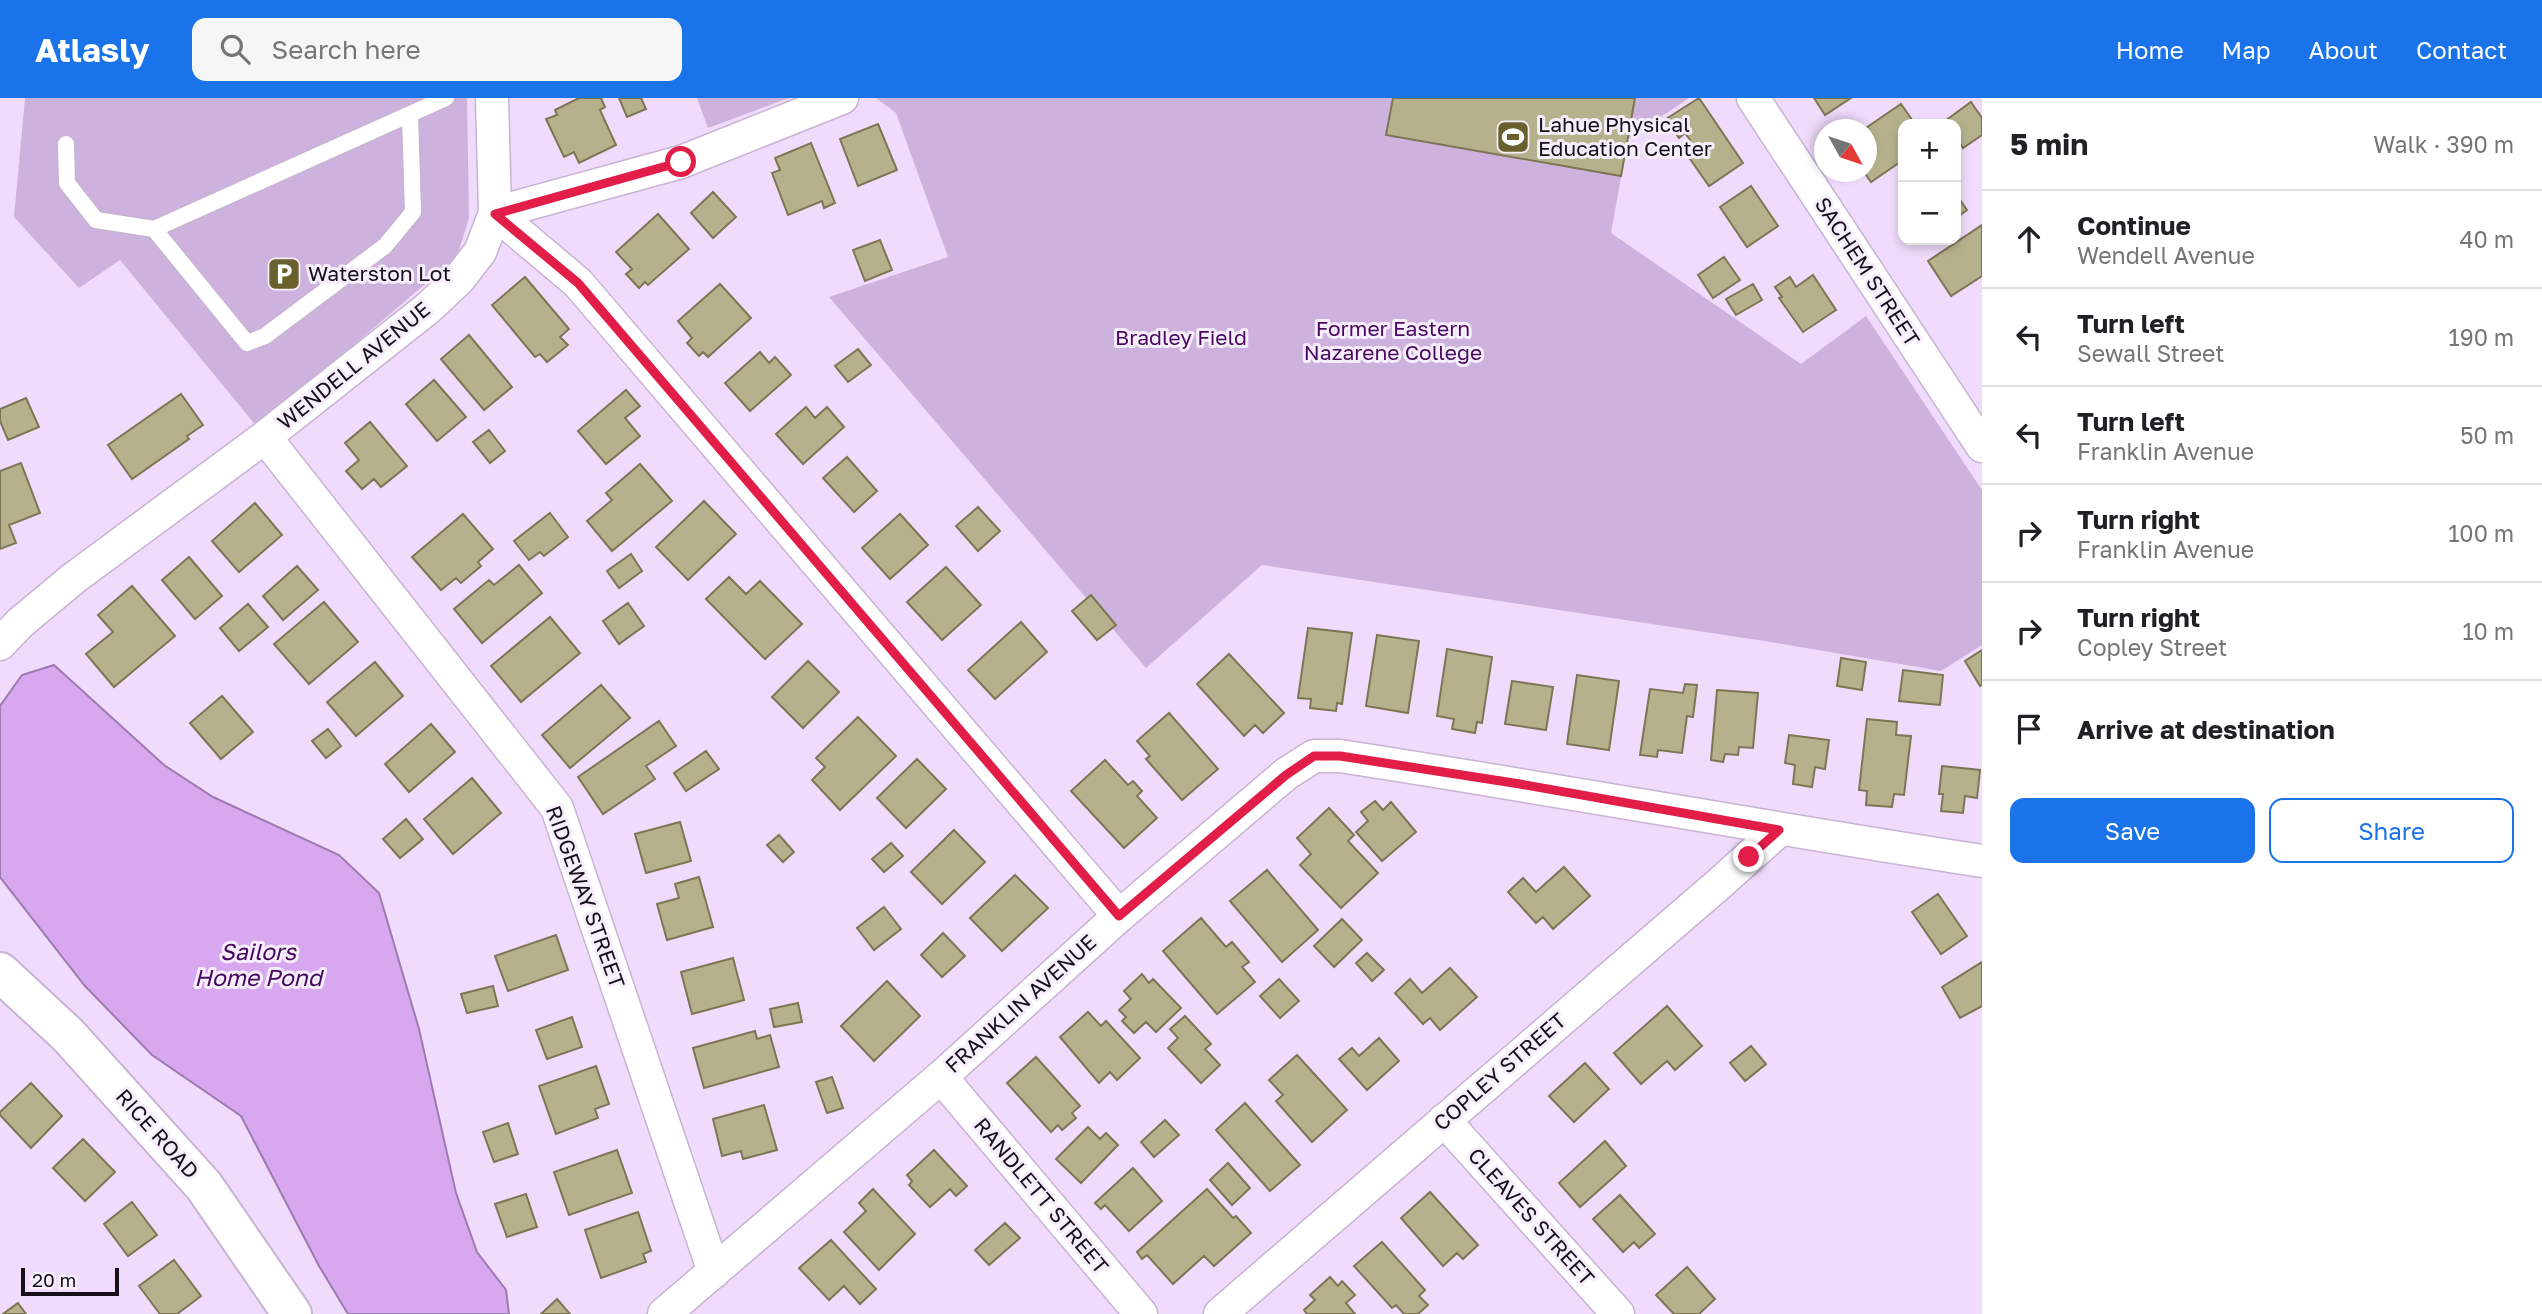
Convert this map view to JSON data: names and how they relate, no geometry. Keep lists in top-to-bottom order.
{
  "streets": {
    "street": [
      "SACHEM STREET",
      "WENDELL AVENUE",
      "RIDGEWAY STREET",
      "FRANKLIN AVENUE",
      "COPLEY STREET",
      "RICE ROAD",
      "RANDLETT STREET",
      "CLEAVES STREET"
    ]
  },
  "crossings": [
    ["WENDELL AVENUE", "RIDGEWAY STREET"],
    ["RIDGEWAY STREET", "FRANKLIN AVENUE"],
    ["FRANKLIN AVENUE", "COPLEY STREET"],
    ["FRANKLIN AVENUE", "RANDLETT STREET"],
    ["COPLEY STREET", "CLEAVES STREET"]
  ],
  "water": ["Sailors Home Pond"],
  "parks": ["Former Eastern Nazarene College", "Bradley Field"],
  "places": {
    "sports": ["Lahue Physical Education Center"],
    "parking": ["Waterston Lot"]
  },
  "scale_bar": "20 m",
  "north": "bottom right",
  "page": {
    "header": "Atlasly",
    "search": "Search here",
    "nav": [
      "Home",
      "Map",
      "About",
      "Contact"
    ],
    "heading": ["5 min", "Walk · 390 m"],
    "map_buttons": ["+", "−"],
    "list": [
      ["Continue", "Wendell Avenue", "40 m"],
      ["Turn left", "Sewall Street", "190 m"],
      ["Turn left", "Franklin Avenue", "50 m"],
      ["Turn right", "Franklin Avenue", "100 m"],
      ["Turn right", "Copley Street", "10 m"],
      "Arrive at destination"
    ],
    "buttons": ["Save", "Share"],
    "scale": "20 m"
  }
}
